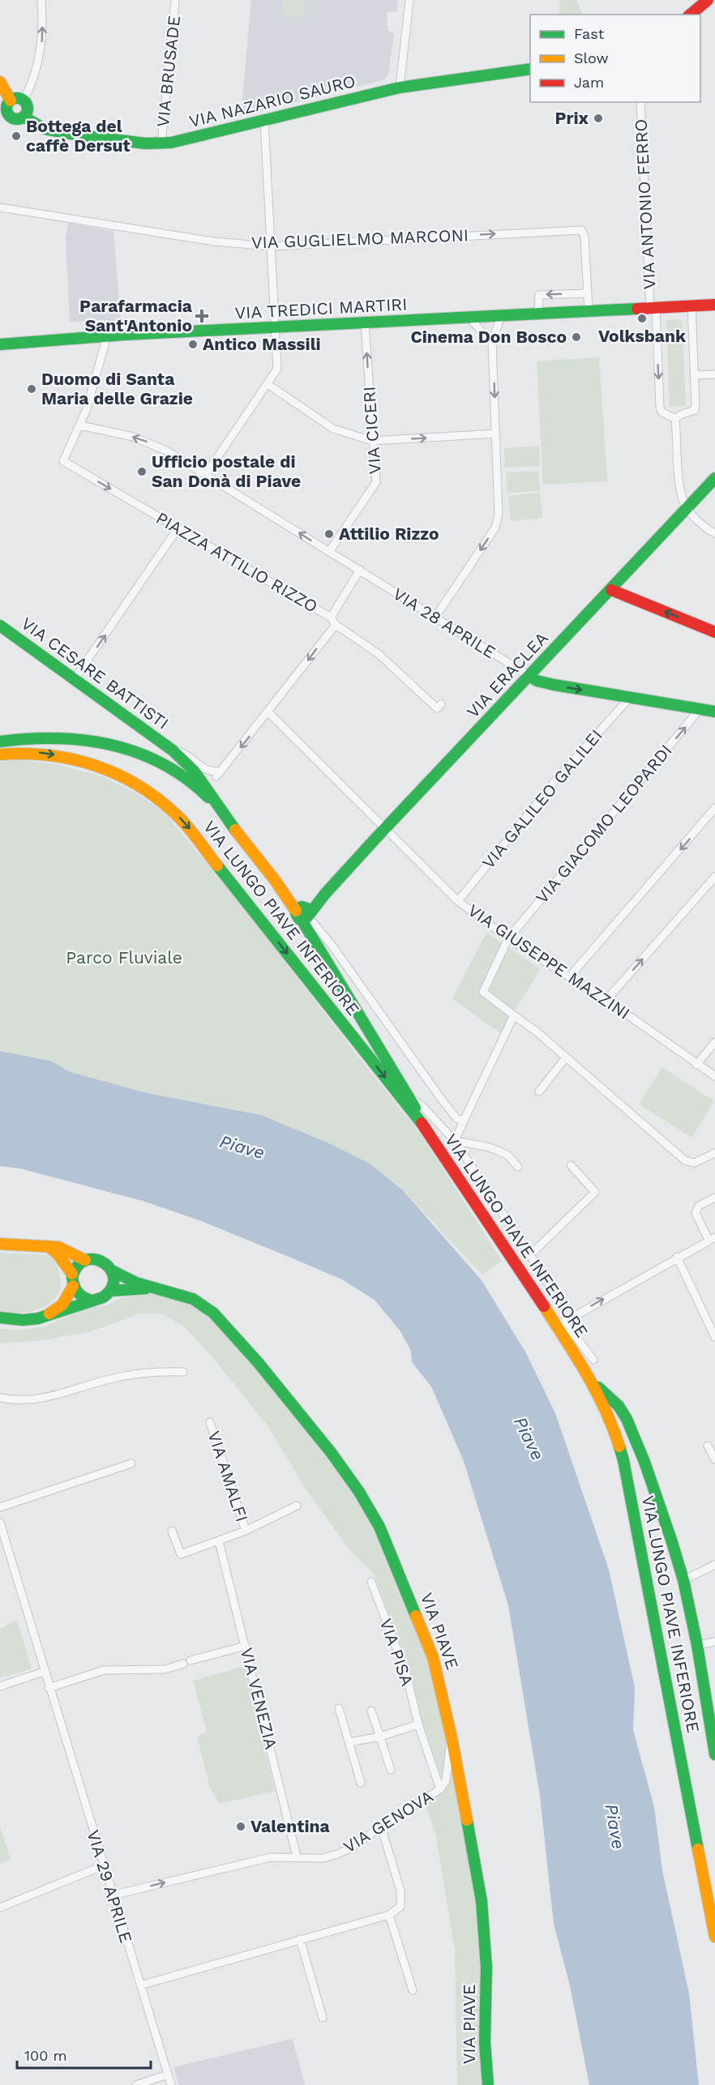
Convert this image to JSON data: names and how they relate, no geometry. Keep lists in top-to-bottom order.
{
  "streets": {
    "street": [
      "VIA BRUSADE",
      "VIA NAZARIO SAURO",
      "VIA ANTONIO FERRO",
      "VIA GUGLIELMO MARCONI",
      "VIA TREDICI MARTIRI",
      "VIA CICERI",
      "PIAZZA ATTILIO RIZZO",
      "VIA 28 APRILE",
      "VIA CESARE BATTISTI",
      "VIA ERACLEA",
      "VIA GALILEO GALILEI",
      "VIA GIACOMO LEOPARDI",
      "VIA LUNGO PIAVE INFERIORE",
      "VIA GIUSEPPE MAZZINI",
      "VIA AMALFI",
      "VIA PIAVE",
      "VIA PISA",
      "VIA VENEZIA",
      "VIA GENOVA",
      "VIA 29 APRILE"
    ]
  },
  "crossings": [
    ["VIA BRUSADE", "VIA NAZARIO SAURO"],
    ["VIA ANTONIO FERRO", "VIA TREDICI MARTIRI"],
    ["VIA GUGLIELMO MARCONI", "VIA TREDICI MARTIRI"],
    ["VIA TREDICI MARTIRI", "VIA CICERI"],
    ["PIAZZA ATTILIO RIZZO", "VIA 28 APRILE"],
    ["VIA 28 APRILE", "VIA ERACLEA"],
    ["VIA CESARE BATTISTI", "VIA ERACLEA"],
    ["VIA CESARE BATTISTI", "VIA LUNGO PIAVE INFERIORE"],
    ["VIA CESARE BATTISTI", "VIA GIUSEPPE MAZZINI"],
    ["VIA ERACLEA", "VIA GIUSEPPE MAZZINI"],
    ["VIA GALILEO GALILEI", "VIA GIUSEPPE MAZZINI"],
    ["VIA GIACOMO LEOPARDI", "VIA GIUSEPPE MAZZINI"],
    ["VIA AMALFI", "VIA VENEZIA"],
    ["VIA PIAVE", "VIA GENOVA"],
    ["VIA PISA", "VIA GENOVA"],
    ["VIA VENEZIA", "VIA GENOVA"],
    ["VIA GENOVA", "VIA 29 APRILE"]
  ],
  "one_way": [
    "VIA GUGLIELMO MARCONI",
    "VIA CICERI",
    "VIA GIACOMO LEOPARDI",
    "VIA GENOVA"
  ],
  "water": ["Piave"],
  "parks": ["Parco Fluviale"],
  "places": {
    "other": [
      "Prix",
      "Bottega del caffè Dersut",
      "Volksbank",
      "Cinema Don Bosco",
      "Antico Massili",
      "Duomo di Santa Maria delle Grazie",
      "Ufficio postale di San Donà di Piave",
      "Attilio Rizzo",
      "Valentina"
    ],
    "health": ["Parafarmacia Sant'Antonio"]
  },
  "legend": ["Fast", "Slow", "Jam"],
  "scale_bar": "100 m"
}
